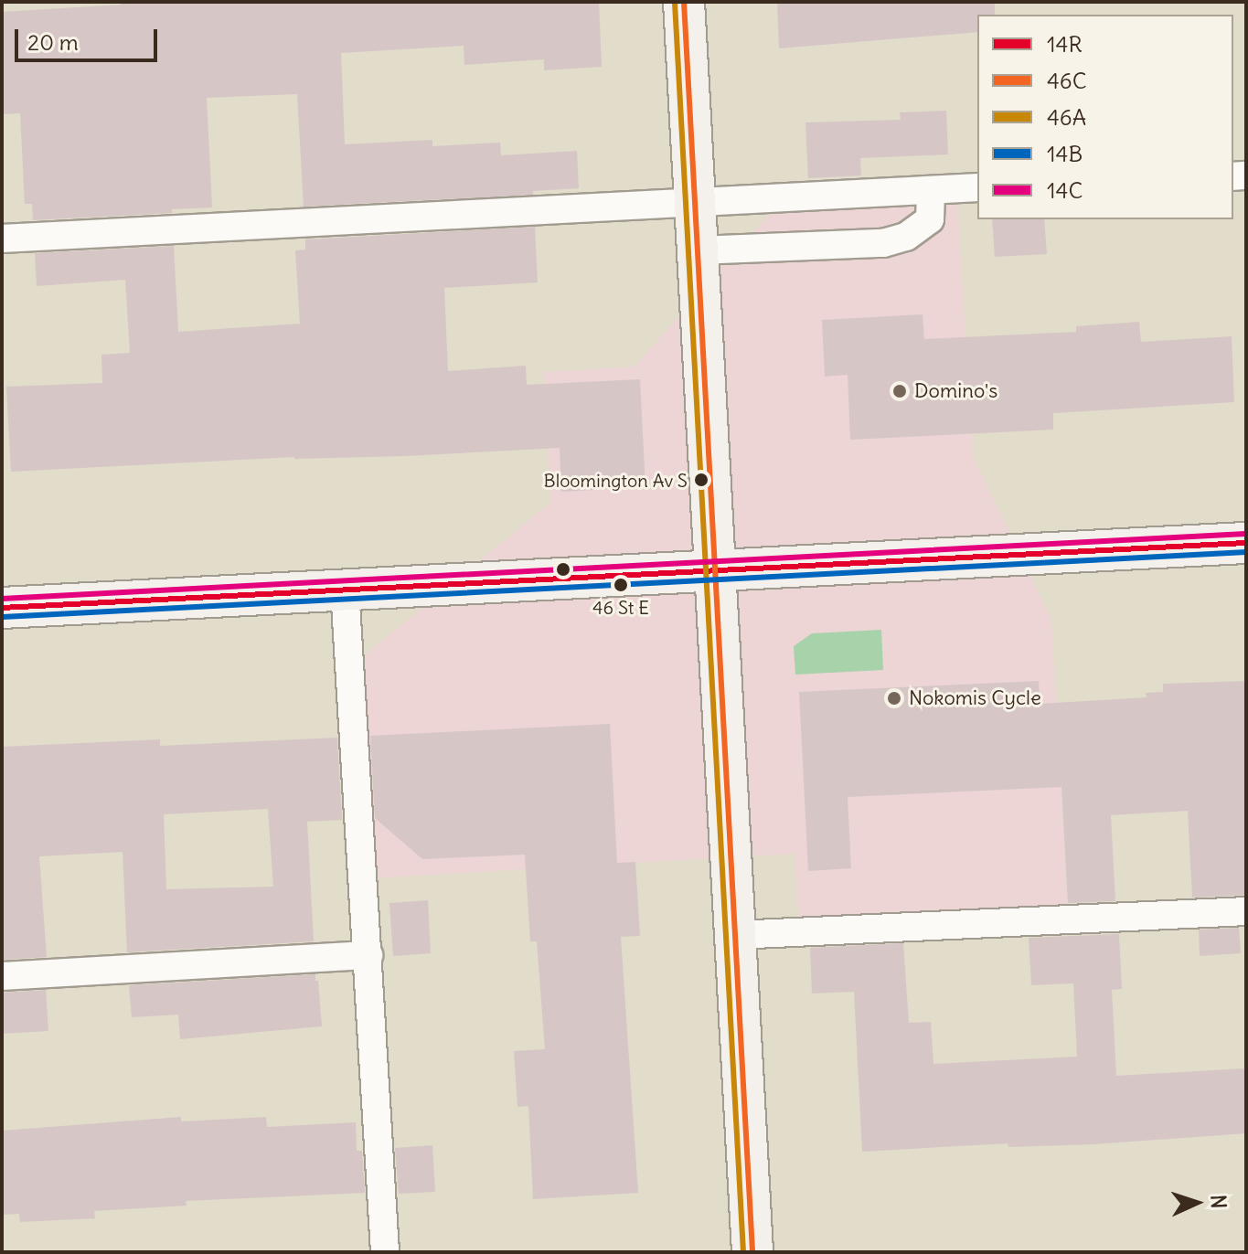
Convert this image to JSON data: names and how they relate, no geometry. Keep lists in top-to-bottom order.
{
  "places": [
    "Domino's",
    "Bloomington Av S",
    "46 St E",
    "Nokomis Cycle"
  ],
  "lines": [
    "transit line 46C",
    "transit line 46A",
    "transit line 14C",
    "transit line 14R",
    "transit line 14B"
  ],
  "legend": [
    "14R",
    "46C",
    "46A",
    "14B",
    "14C"
  ],
  "scale_bar": "20 m",
  "north": "right"
}
